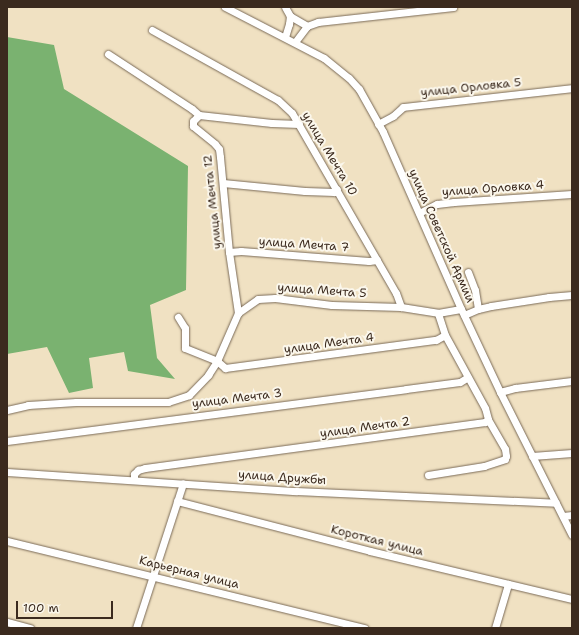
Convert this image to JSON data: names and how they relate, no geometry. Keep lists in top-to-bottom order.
{
  "streets": {
    "street": [
      "улица Орловка 5",
      "улица Мечта 10",
      "улица Орловка 4",
      "улица Мечта 12",
      "улица Советской Армии",
      "улица Мечта 7",
      "улица Мечта 5",
      "улица Мечта 4",
      "улица Мечта 3",
      "улица Мечта 2",
      "улица Дружбы",
      "Короткая улица",
      "Карьерная улица"
    ]
  },
  "crossings": [
    ["улица Орловка 5", "улица Советской Армии"],
    ["улица Мечта 10", "улица Мечта 7"],
    ["улица Мечта 10", "улица Мечта 5"],
    ["улица Орловка 4", "улица Советской Армии"],
    ["улица Мечта 12", "улица Мечта 7"],
    ["улица Мечта 12", "улица Мечта 5"],
    ["улица Советской Армии", "улица Мечта 5"],
    ["улица Советской Армии", "улица Дружбы"],
    ["улица Мечта 2", "улица Дружбы"]
  ],
  "scale_bar": "100 m"
}
